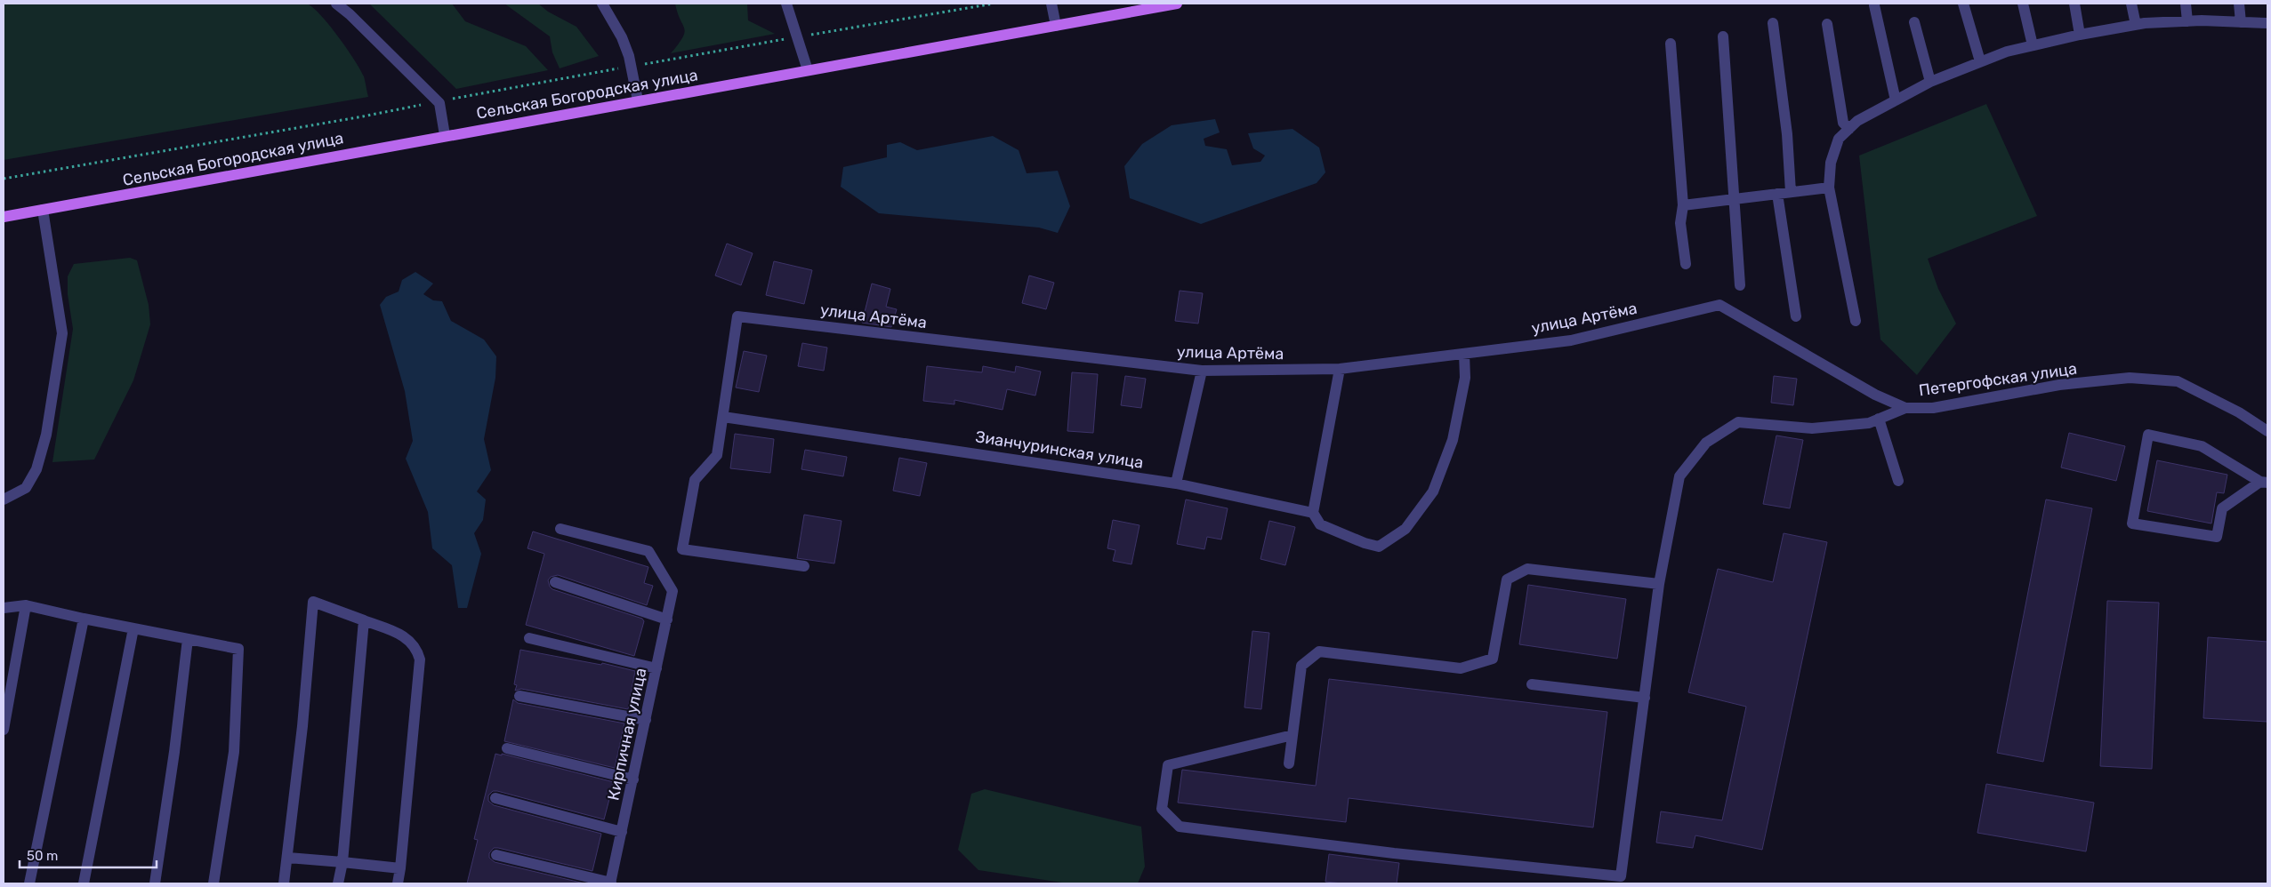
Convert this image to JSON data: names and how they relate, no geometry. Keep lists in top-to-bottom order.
{
  "streets": {
    "main road": ["Сельская Богородская улица"],
    "street": [
      "улица Артёма",
      "Петергофская улица",
      "Зианчуринская улица",
      "Кирпичная улица"
    ]
  },
  "crossings": [
    ["улица Артёма", "Петергофская улица"],
    ["улица Артёма", "Зианчуринская улица"]
  ],
  "scale_bar": "50 m"
}
